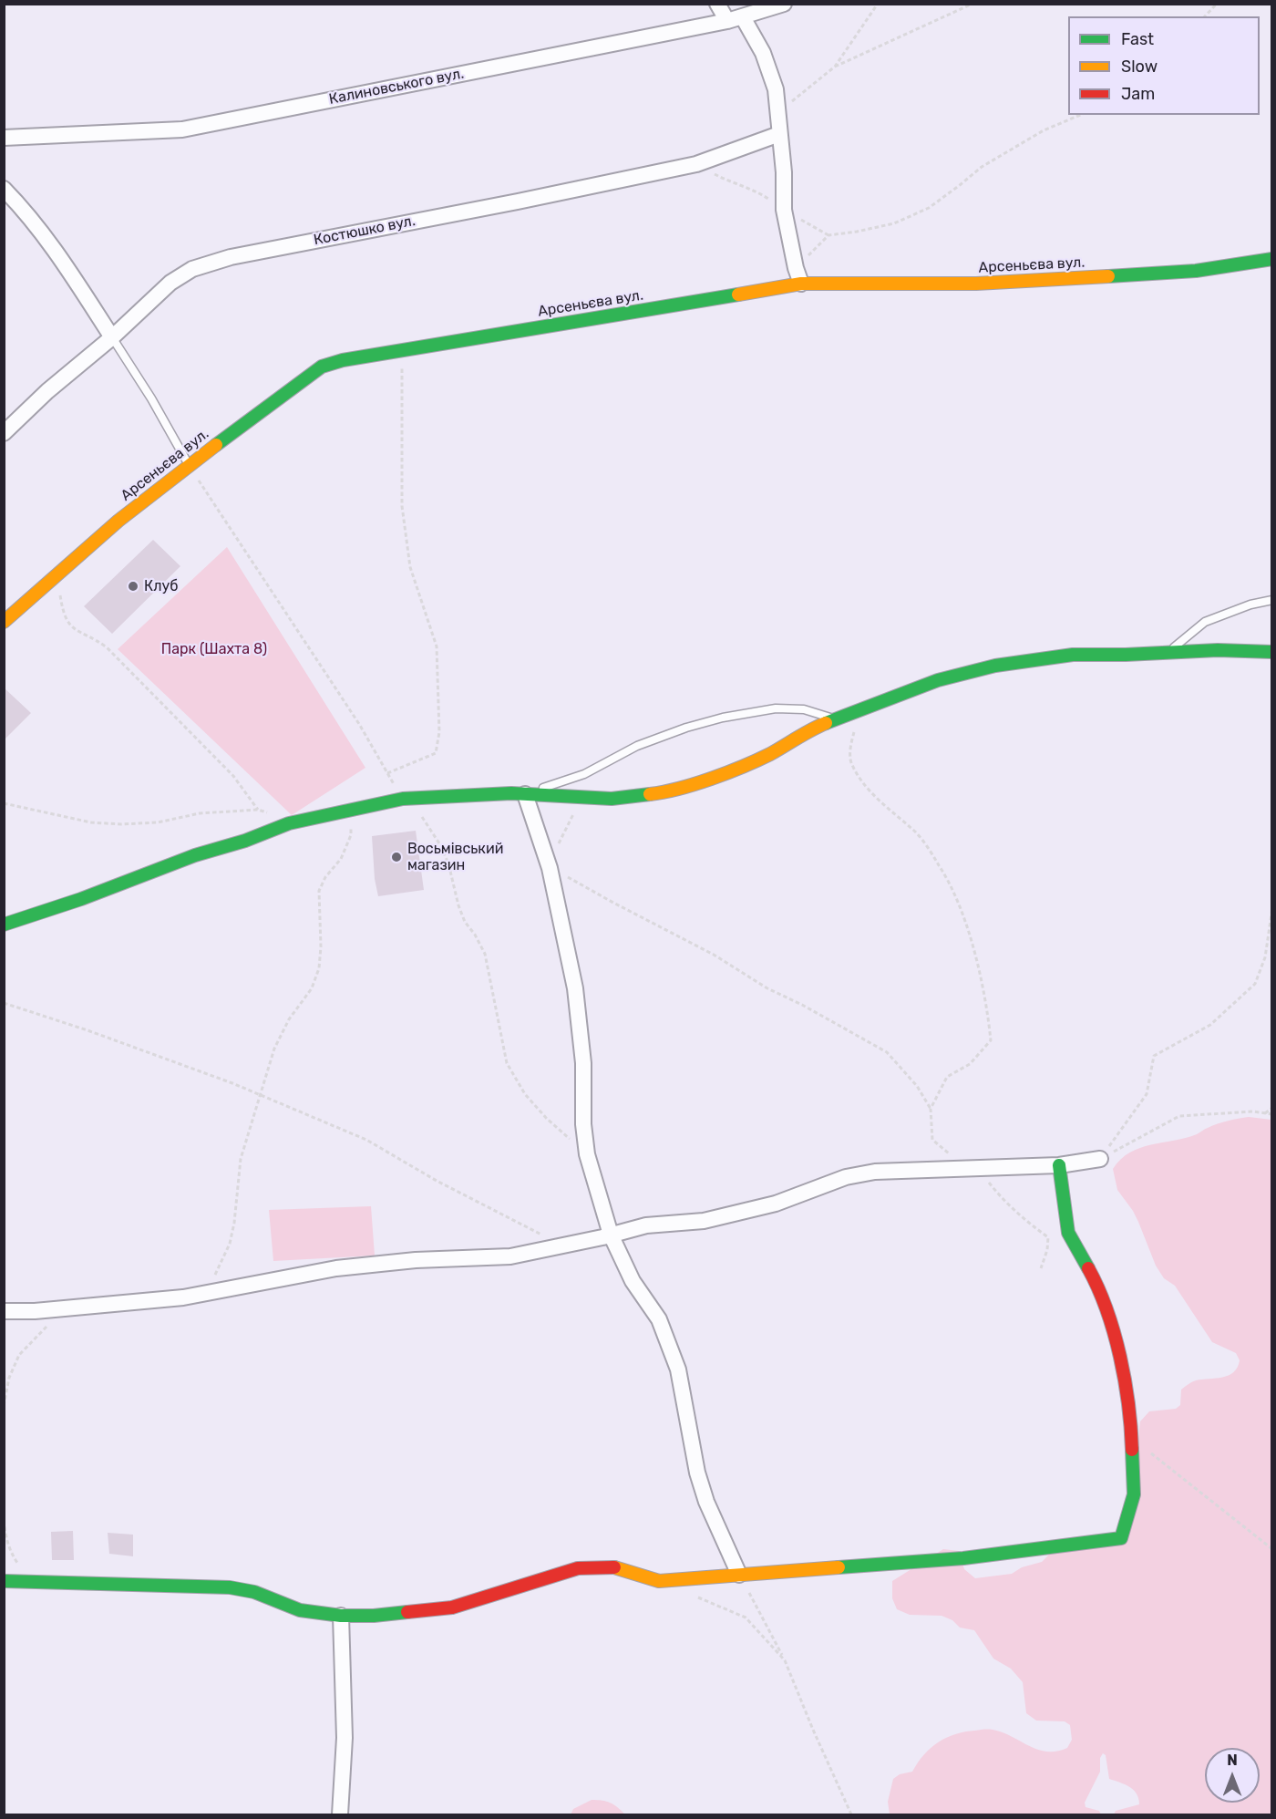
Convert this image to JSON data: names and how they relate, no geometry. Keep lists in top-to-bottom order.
{
  "streets": {
    "street": ["Калиновського вул.", "Костюшко вул.", "Арсеньєва вул."]
  },
  "parks": ["Парк (Шахта 8)"],
  "places": ["Клуб", "Восьмівський магазин"],
  "legend": ["Fast", "Slow", "Jam"],
  "north": "top"
}
